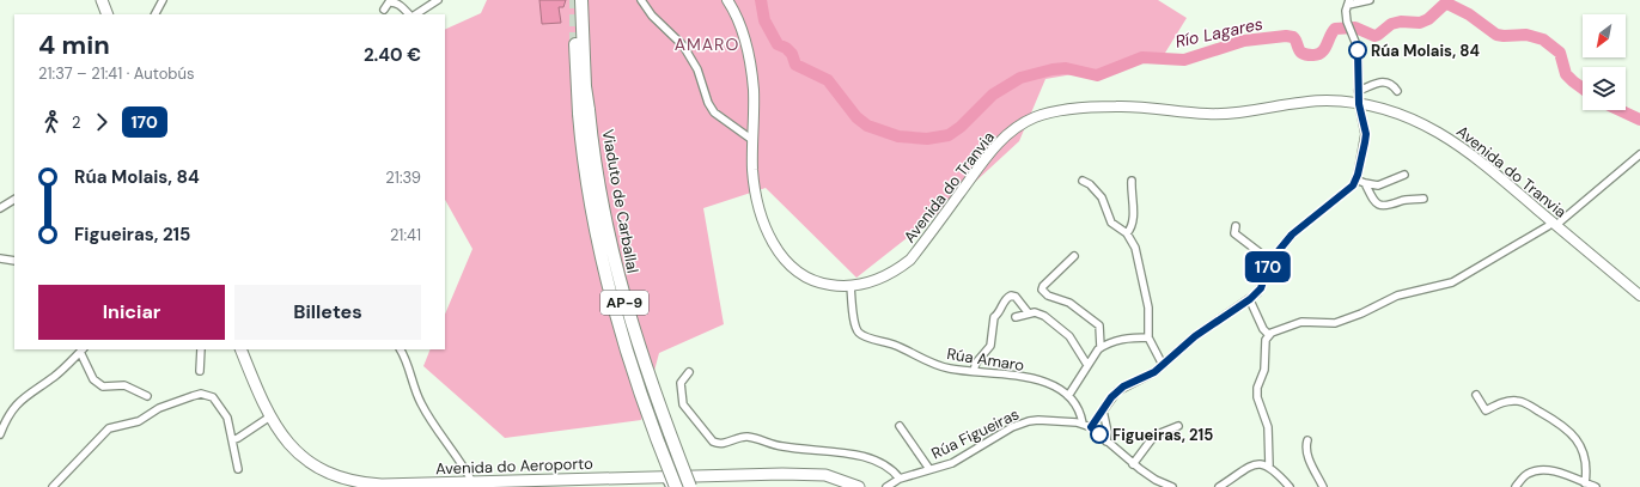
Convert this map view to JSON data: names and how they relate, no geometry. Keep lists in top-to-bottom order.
{
  "streets": {
    "highway": ["Viaduto de Carballal", "AP-9"],
    "main road": ["Avenida do Tranvia", "Avenida do Aeroporto"],
    "street": ["Rúa Amaro", "Rúa Figueiras"]
  },
  "crossings": [
    ["Avenida do Tranvia", "Rúa Amaro"],
    ["Viaduto de Carballal", "AP-9"],
    ["Rúa Amaro", "Rúa Figueiras"]
  ],
  "districts": ["AMARO"],
  "water": ["Río Lagares"],
  "places": ["Rúa Molais, 84", "Figueiras, 215"],
  "lines": ["bus line 170"],
  "north": "bottom left",
  "page": {
    "on_map": "170",
    "heading": ["4 min", "21:37 – 21:41 · Autobús", "2.40 €"],
    "legs": ["2", "170"],
    "list": [
      {
        "name": "Rúa Molais, 84",
        "value": "21:39"
      },
      {
        "name": "Figueiras, 215",
        "value": "21:41"
      }
    ],
    "buttons": ["Iniciar", "Billetes"]
  }
}
